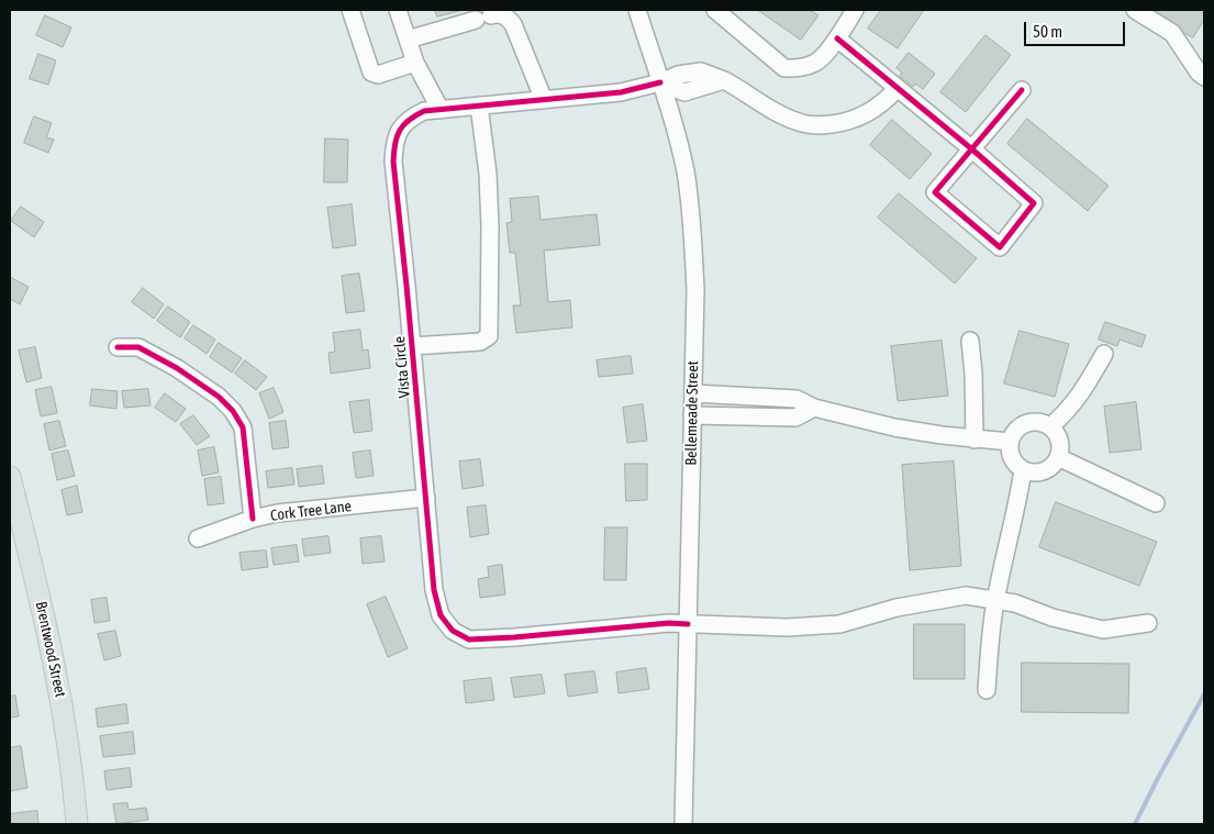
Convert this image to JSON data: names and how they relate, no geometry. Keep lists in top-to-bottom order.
{
  "streets": {
    "main road": ["Brentwood Street"],
    "street": ["Vista Circle", "Bellemeade Street", "Cork Tree Lane"]
  },
  "crossings": [
    ["Vista Circle", "Bellemeade Street"],
    ["Vista Circle", "Cork Tree Lane"]
  ],
  "scale_bar": "50 m"
}
